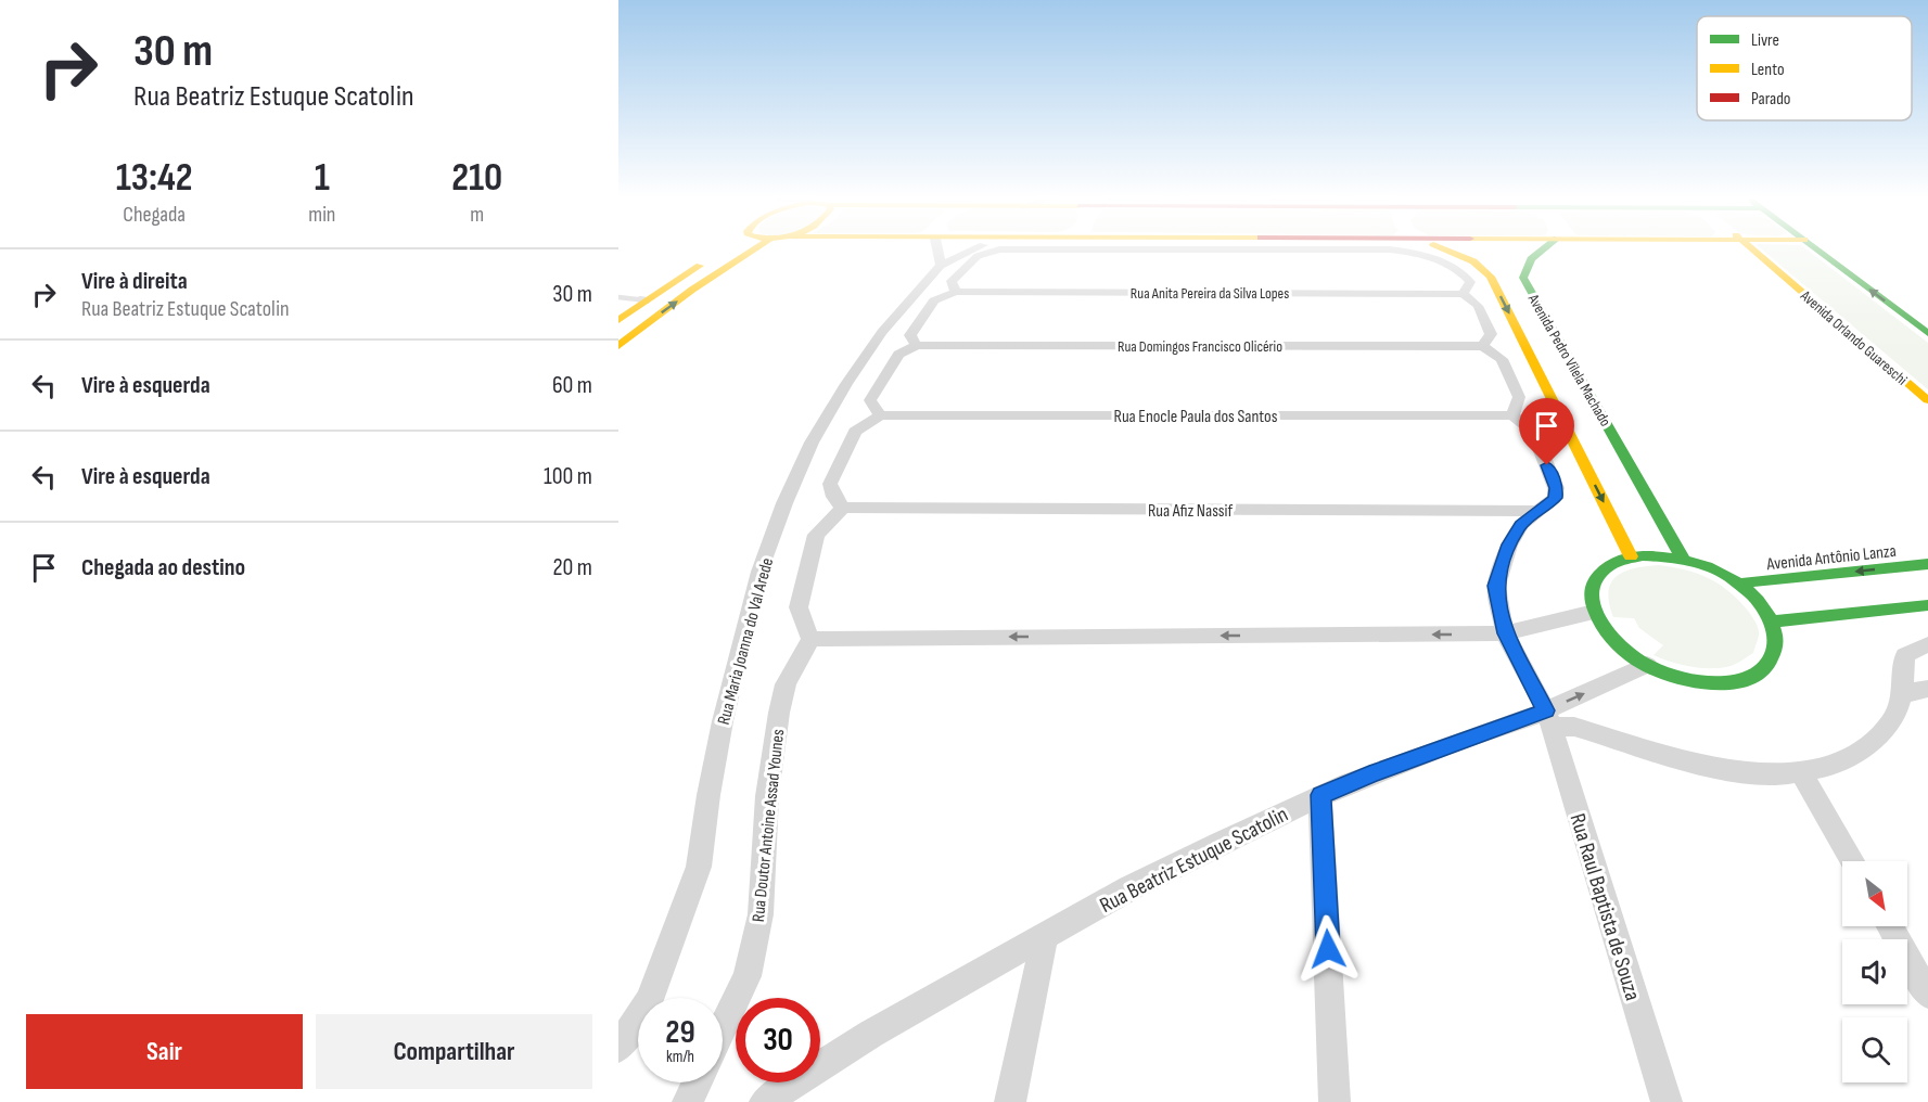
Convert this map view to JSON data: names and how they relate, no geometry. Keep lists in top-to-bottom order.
{
  "streets": {
    "street": [
      "Rua Anita Pereira da Silva Lopes",
      "Avenida Orlando Guareschi",
      "Rua Domingos Francisco Olicério",
      "Avenida Pedro Vilela Machado",
      "Rua Enocle Paula dos Santos",
      "Rua Afiz Nassif",
      "Avenida Antônio Lanza",
      "Rua Maria Joanna do Val Arede",
      "Rua Doutor Antoine Assad Younes",
      "Rua Beatriz Estuque Scatolin",
      "Rua Raul Baptista de Souza"
    ]
  },
  "crossings": [
    ["Avenida Pedro Vilela Machado", "Avenida Antônio Lanza"],
    ["Avenida Pedro Vilela Machado", "Rua Beatriz Estuque Scatolin"],
    ["Rua Enocle Paula dos Santos", "Rua Raul Baptista de Souza"],
    ["Rua Afiz Nassif", "Rua Raul Baptista de Souza"],
    ["Avenida Antônio Lanza", "Rua Beatriz Estuque Scatolin"],
    ["Rua Beatriz Estuque Scatolin", "Rua Raul Baptista de Souza"]
  ],
  "legend": ["Livre", "Lento", "Parado"],
  "north": "bottom right",
  "page": {
    "turn": ["30 m", "Rua Beatriz Estuque Scatolin"],
    "eta": [
      "13:42",
      "Chegada",
      "1",
      "min",
      "210",
      "m"
    ],
    "list": [
      {
        "name": "Vire à direita",
        "note": "Rua Beatriz Estuque Scatolin",
        "value": "30 m"
      },
      {
        "name": "Vire à esquerda",
        "value": "60 m"
      },
      {
        "name": "Vire à esquerda",
        "value": "100 m"
      },
      {
        "name": "Chegada ao destino",
        "value": "20 m"
      }
    ],
    "speed": "29 km/h",
    "limit": "30",
    "buttons": ["Sair", "Compartilhar"]
  }
}
